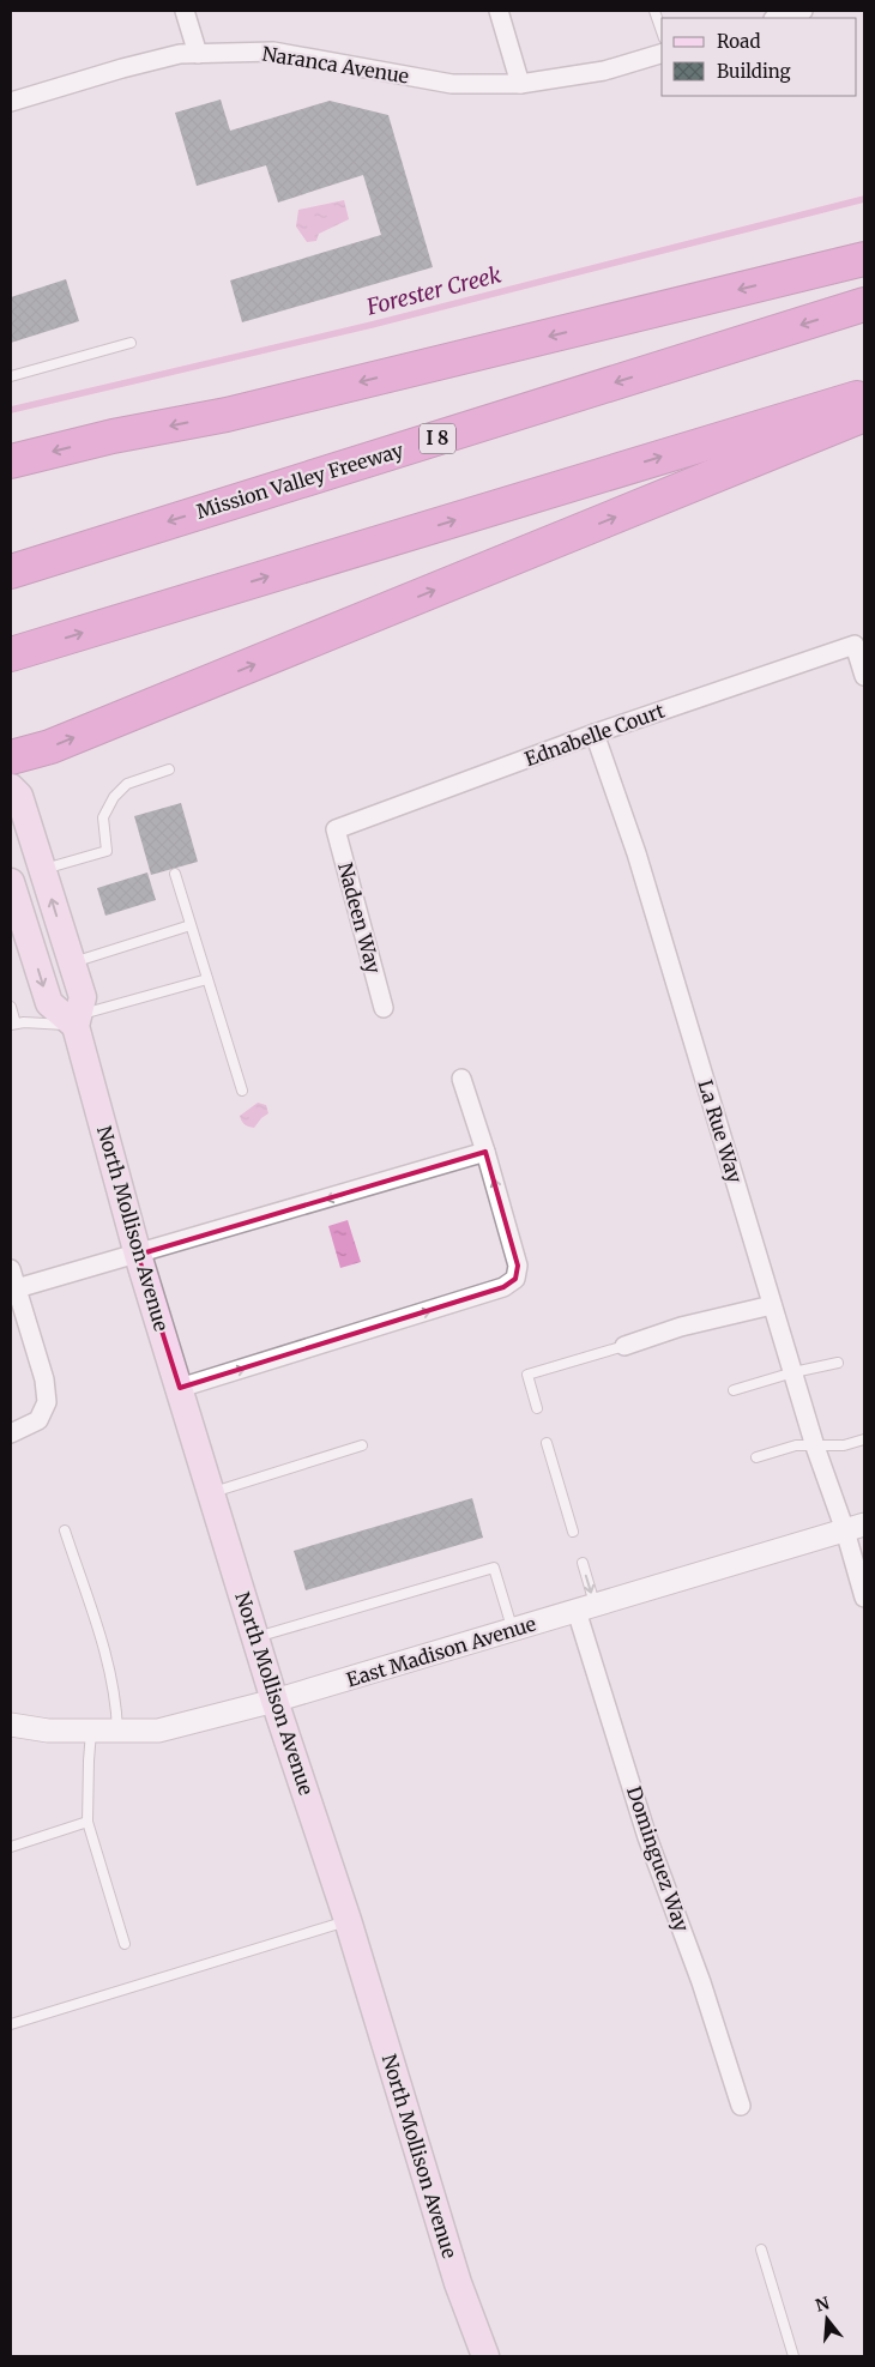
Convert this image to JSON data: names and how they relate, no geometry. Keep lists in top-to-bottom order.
{
  "streets": {
    "highway": ["I 8", "Mission Valley Freeway"],
    "main road": ["North Mollison Avenue"],
    "street": [
      "Naranca Avenue",
      "Ednabelle Court",
      "Nadeen Way",
      "La Rue Way",
      "East Madison Avenue",
      "Dominguez Way"
    ]
  },
  "crossings": [
    ["Ednabelle Court", "Nadeen Way"],
    ["Ednabelle Court", "La Rue Way"],
    ["La Rue Way", "East Madison Avenue"],
    ["North Mollison Avenue", "East Madison Avenue"],
    ["East Madison Avenue", "Dominguez Way"]
  ],
  "water": ["Forester Creek"],
  "legend": ["Road", "Building"],
  "north": "top"
}
